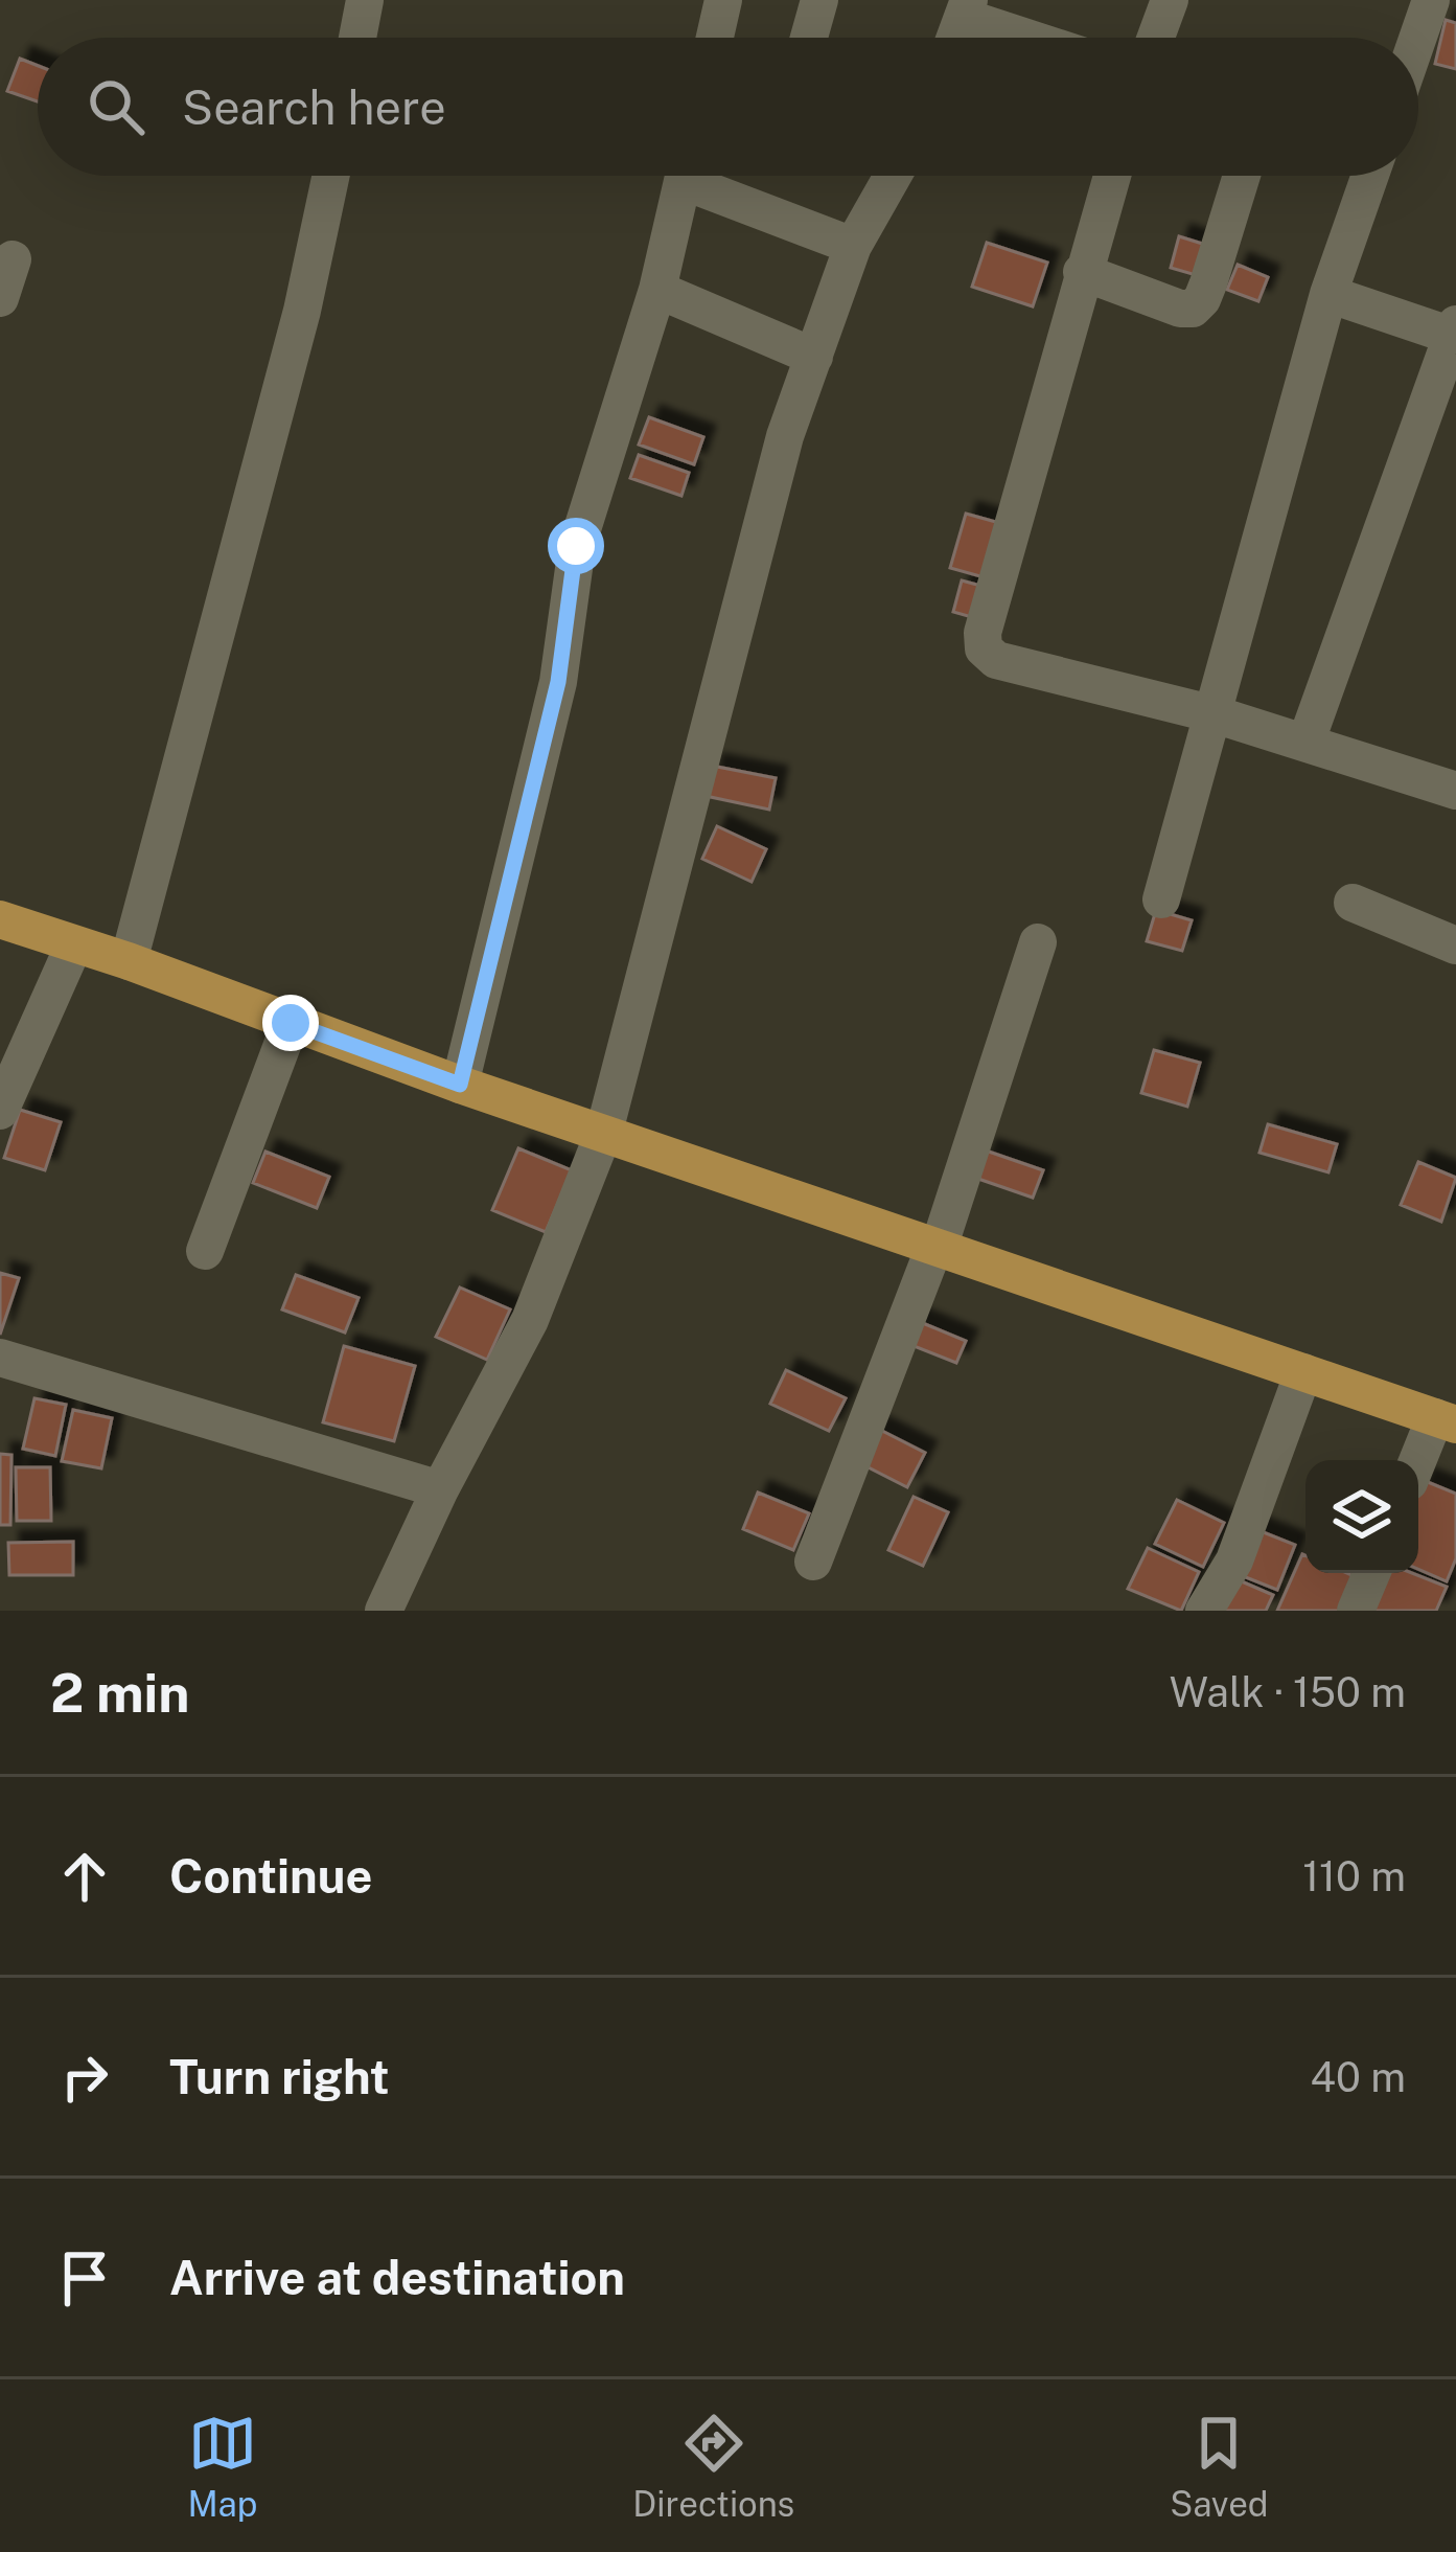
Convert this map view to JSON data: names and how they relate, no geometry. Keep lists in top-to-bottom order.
{
  "page": {
    "search": "Search here",
    "heading": ["2 min", "Walk · 150 m"],
    "list": [
      ["Continue", "110 m"],
      ["Turn right", "40 m"],
      "Arrive at destination"
    ],
    "nav": ["Map", "Directions", "Saved"]
  }
}
